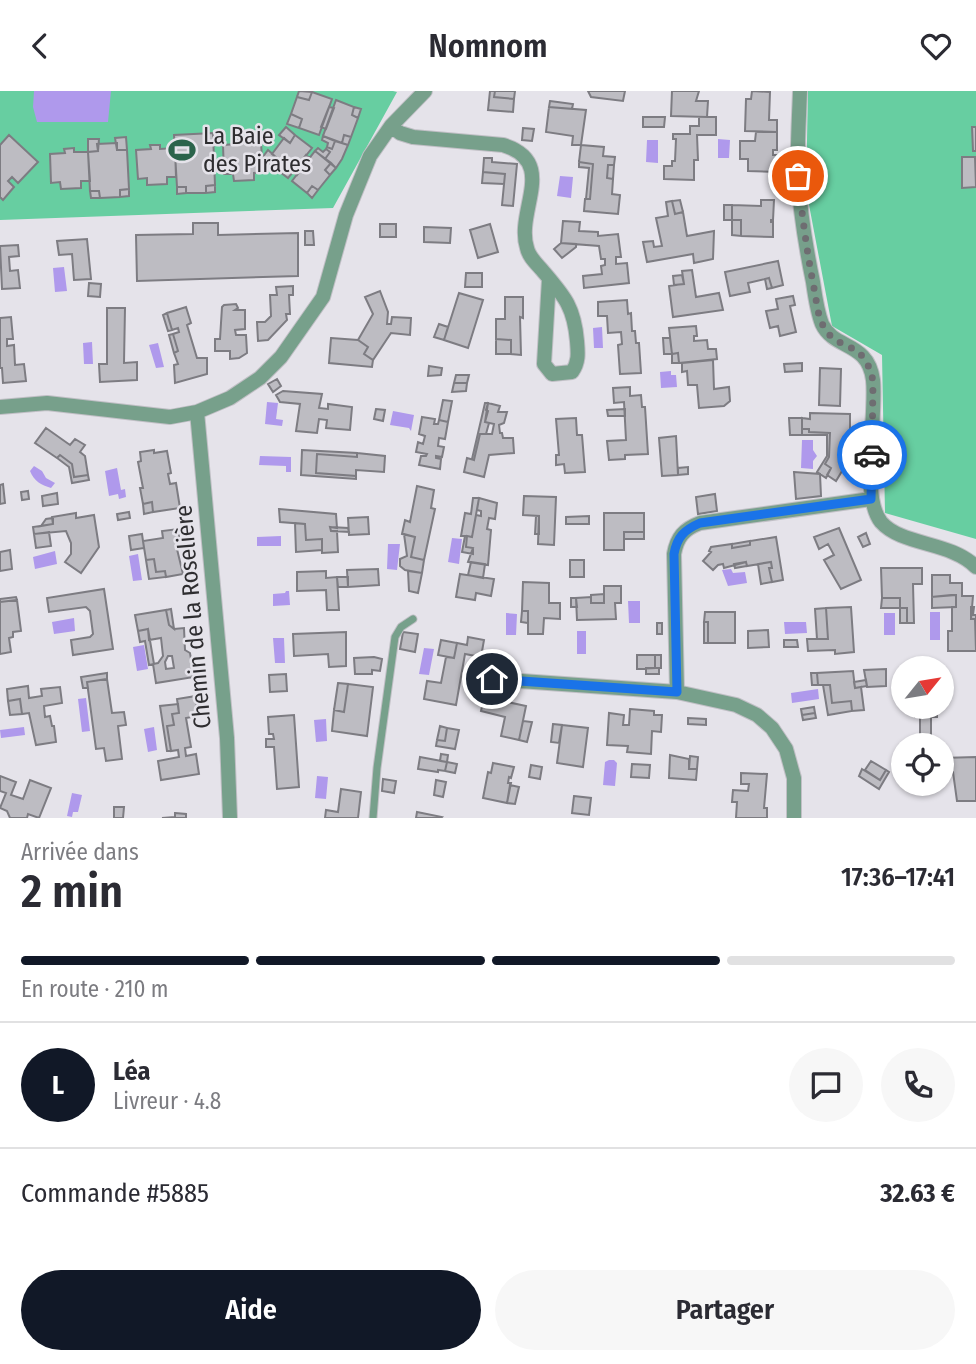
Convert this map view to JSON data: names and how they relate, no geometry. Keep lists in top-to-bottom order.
{
  "streets": {
    "street": ["Chemin de la Roselière"]
  },
  "places": {
    "sports": ["La Baie des Pirates"]
  },
  "north": "top right",
  "page": {
    "header": "Nomnom",
    "heading": ["2 min", "Arrivée dans", "17:36–17:41"],
    "panel": [
      "Léa",
      "Livreur · 4.8",
      "Commande #5885",
      "32.63 €"
    ],
    "bar": "En route · 210 m",
    "round": "L",
    "buttons": ["Aide", "Partager"]
  }
}
